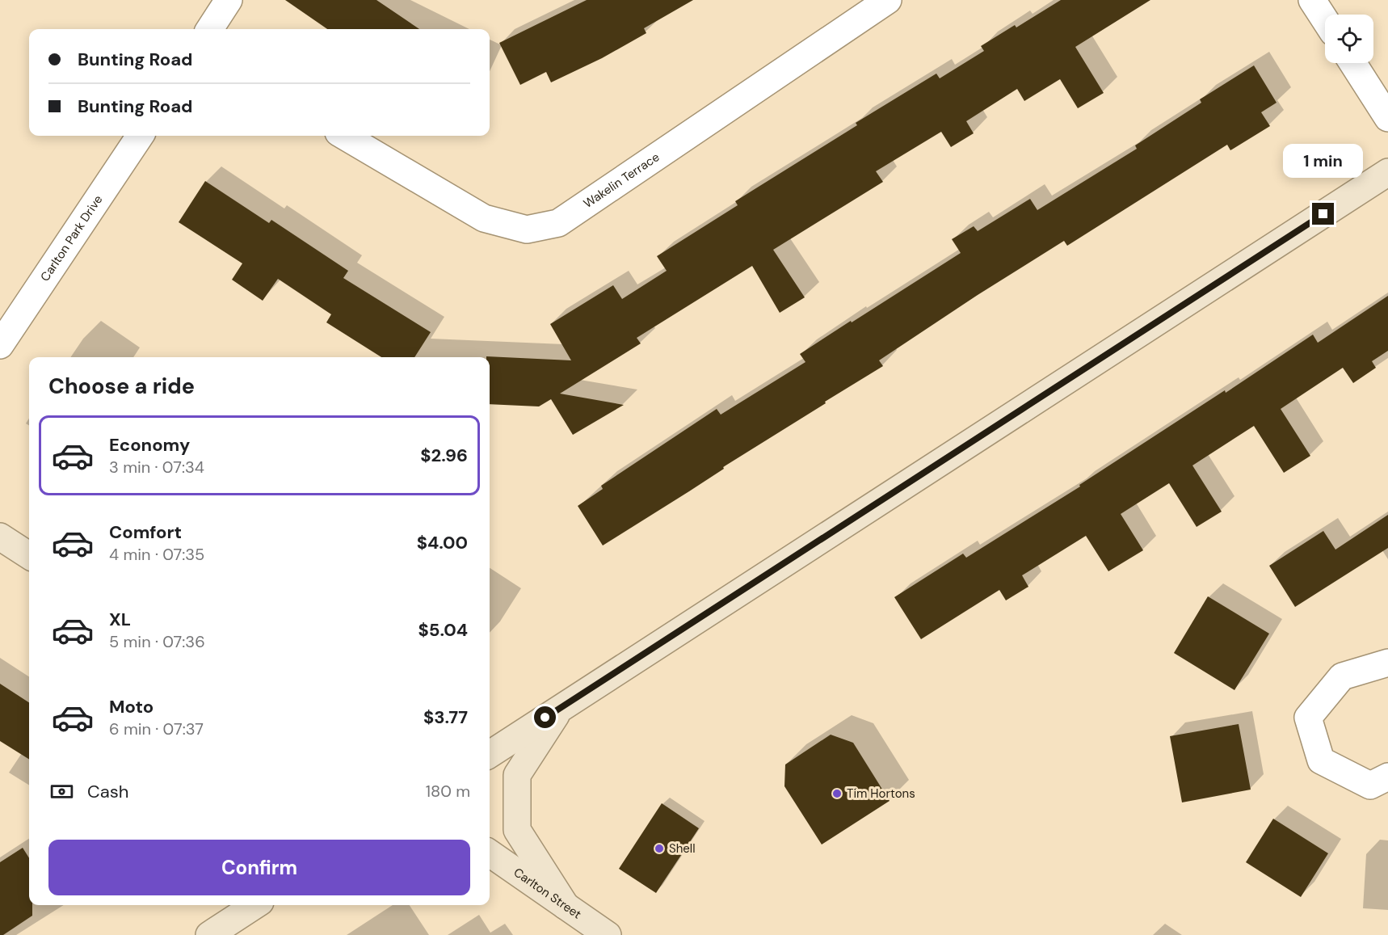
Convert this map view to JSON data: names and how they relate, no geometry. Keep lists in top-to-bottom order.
{
  "streets": {
    "main road": ["Carlton Street"],
    "street": ["Wakelin Terrace", "Carlton Park Drive"]
  },
  "places": ["Tim Hortons", "Shell"],
  "page": {
    "banner": ["Bunting Road", "Bunting Road"],
    "bubble": "1 min",
    "heading": "Choose a ride",
    "list": [
      {
        "name": "Economy",
        "note": "3 min · 07:34",
        "value": "$2.96"
      },
      {
        "name": "Comfort",
        "note": "4 min · 07:35",
        "value": "$4.00"
      },
      {
        "name": "XL",
        "note": "5 min · 07:36",
        "value": "$5.04"
      },
      {
        "name": "Moto",
        "note": "6 min · 07:37",
        "value": "$3.77"
      }
    ],
    "pay": ["Cash", "180 m"],
    "buttons": "Confirm"
  }
}
